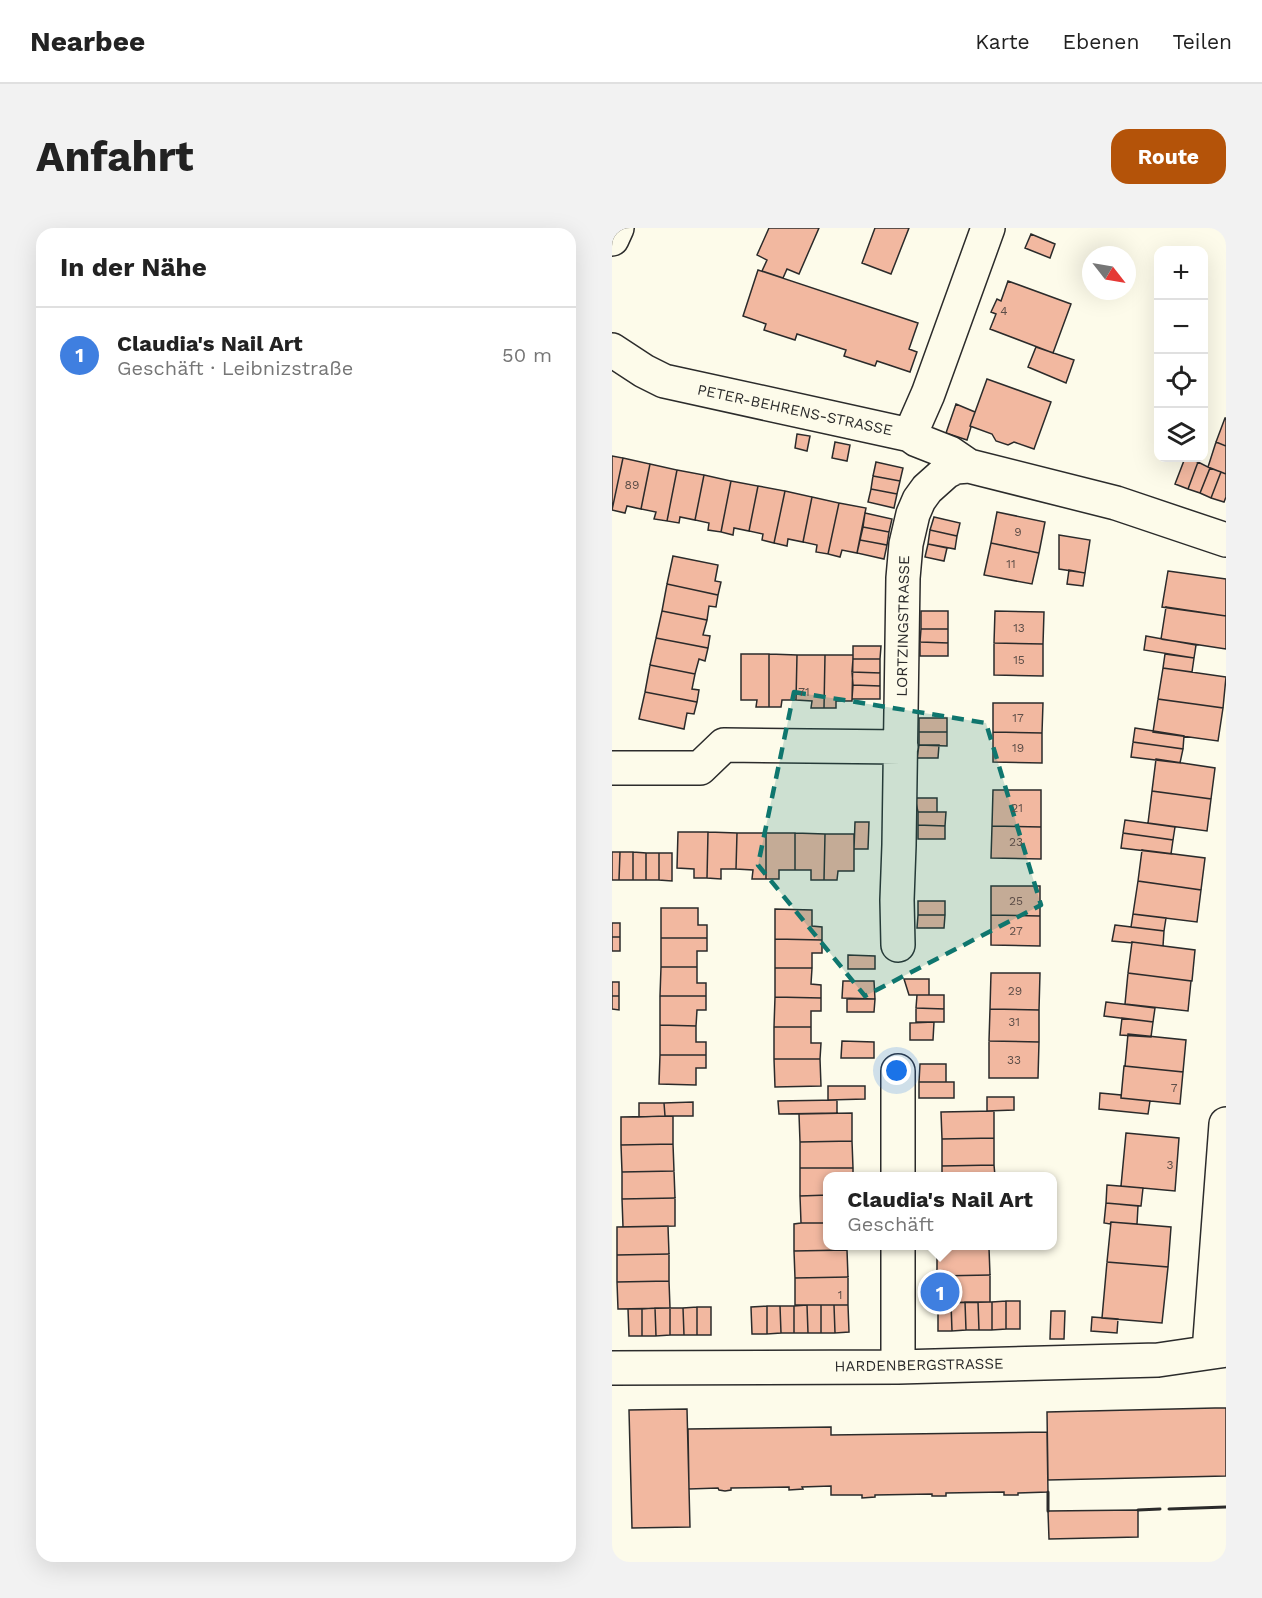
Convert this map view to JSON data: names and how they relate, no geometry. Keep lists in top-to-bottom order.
{
  "streets": {
    "street": ["PETER-BEHRENS-STRASSE", "LORTZINGSTRASSE", "HARDENBERGSTRASSE"]
  },
  "house_numbers": [
    "4",
    "89",
    "9",
    "11",
    "13",
    "15",
    "71",
    "17",
    "19",
    "21",
    "23",
    "25",
    "27",
    "29",
    "31",
    "33",
    "7",
    "3",
    "1"
  ],
  "north": "bottom right",
  "page": {
    "header": "Nearbee",
    "nav": ["Karte", "Ebenen", "Teilen"],
    "buttons": "Route",
    "title": "Anfahrt",
    "heading": "In der Nähe",
    "map_buttons": ["+", "−"],
    "list": [
      {
        "mark": "1",
        "name": "Claudia's Nail Art",
        "note": "Geschäft · Leibnizstraße",
        "value": "50 m"
      }
    ],
    "popup": ["Claudia's Nail Art", "Geschäft"],
    "pins": "1"
  }
}
